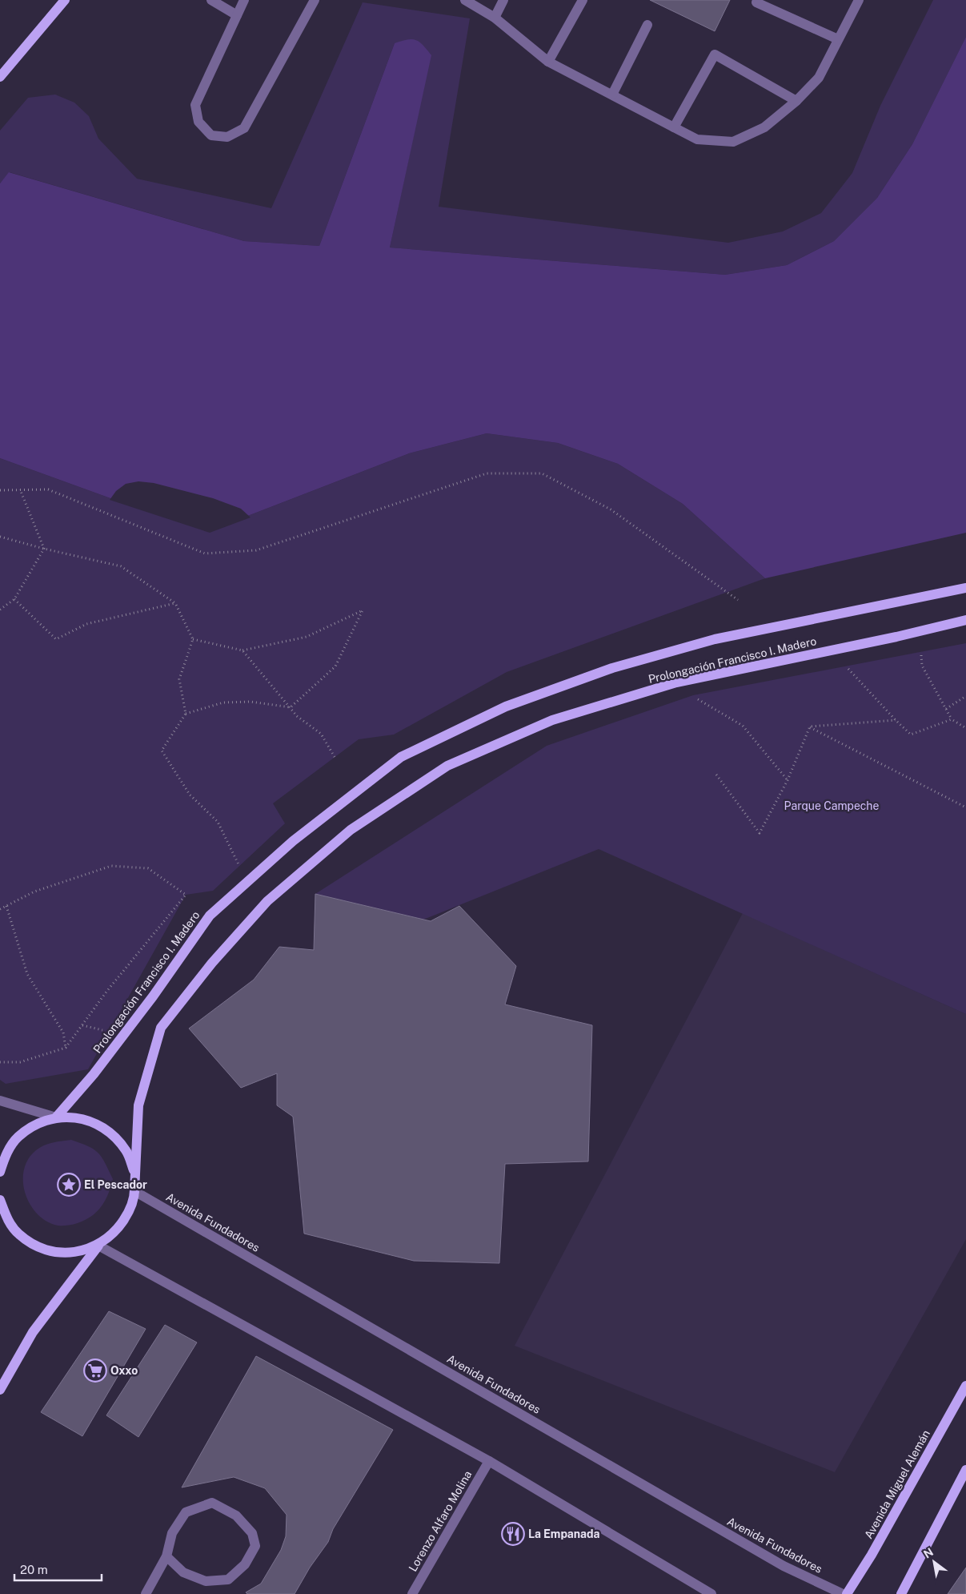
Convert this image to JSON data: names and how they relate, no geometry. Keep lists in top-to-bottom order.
{
  "streets": {
    "main road": ["Prolongación Francisco I. Madero", "Avenida Miguel Alemán"],
    "street": ["Avenida Fundadores", "Lorenzo Alfaro Molina"]
  },
  "crossings": [
    ["Prolongación Francisco I. Madero", "Avenida Fundadores"]
  ],
  "parks": ["Parque Campeche"],
  "places": {
    "place": ["El Pescador"],
    "supermarket": ["Oxxo"],
    "restaurant": ["La Empanada"]
  },
  "scale_bar": "20 m",
  "north": "top left"
}
